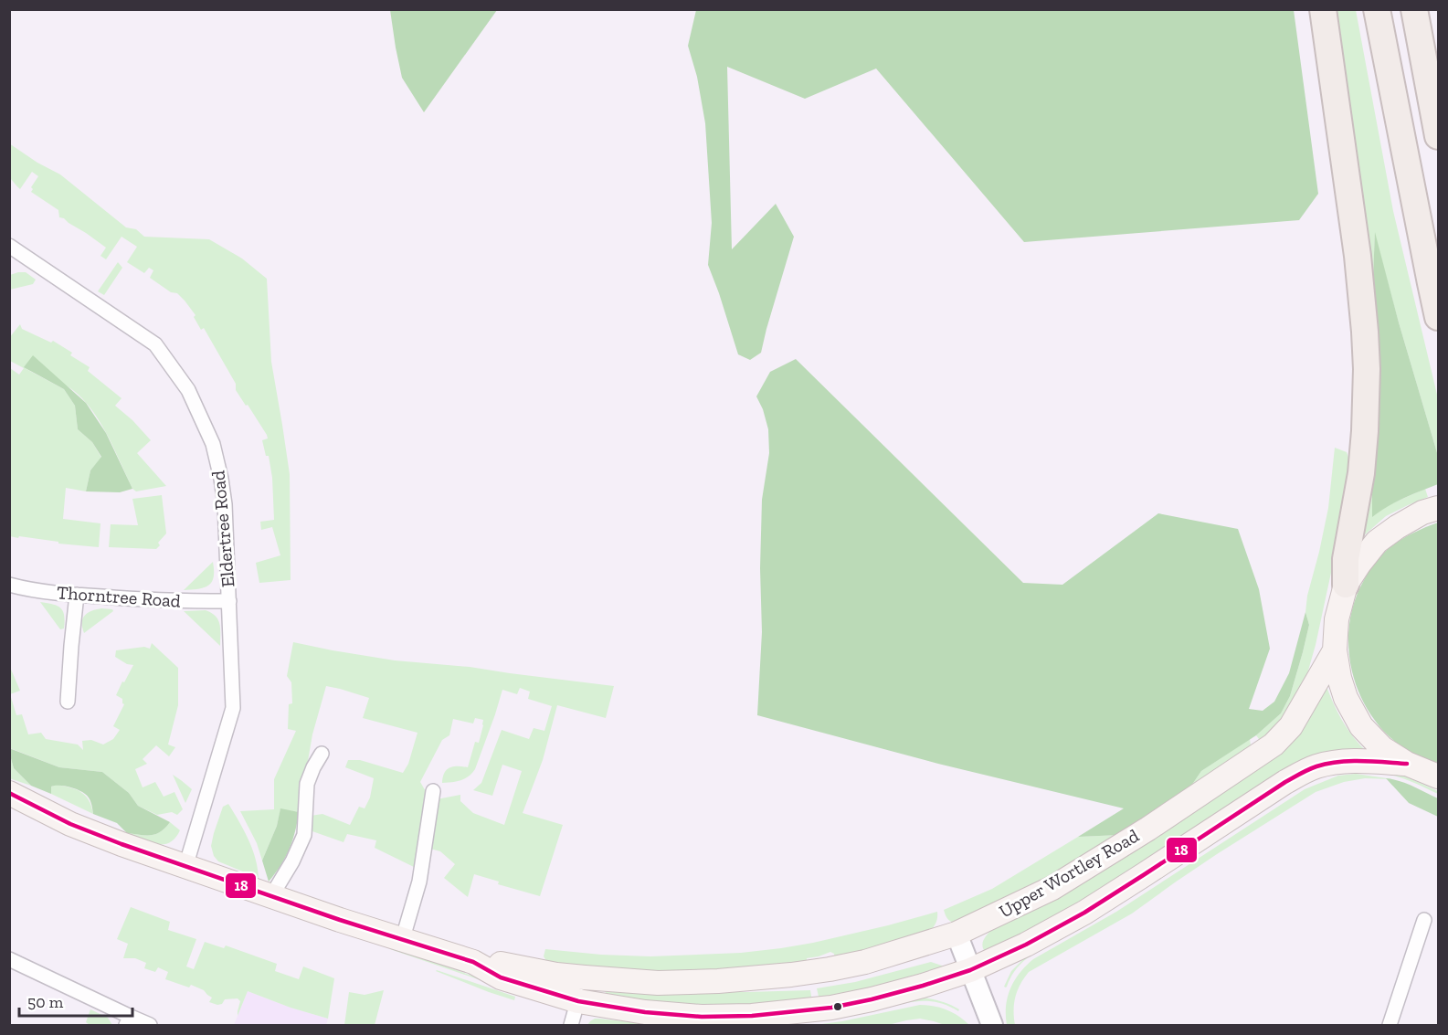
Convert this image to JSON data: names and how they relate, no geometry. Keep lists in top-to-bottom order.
{
  "streets": {
    "main road": ["Upper Wortley Road"],
    "street": ["Eldertree Road", "Thorntree Road"]
  },
  "crossings": [
    ["Eldertree Road", "Thorntree Road"],
    ["Eldertree Road", "Upper Wortley Road"]
  ],
  "lines": ["transit line 18"],
  "scale_bar": "50 m"
}
